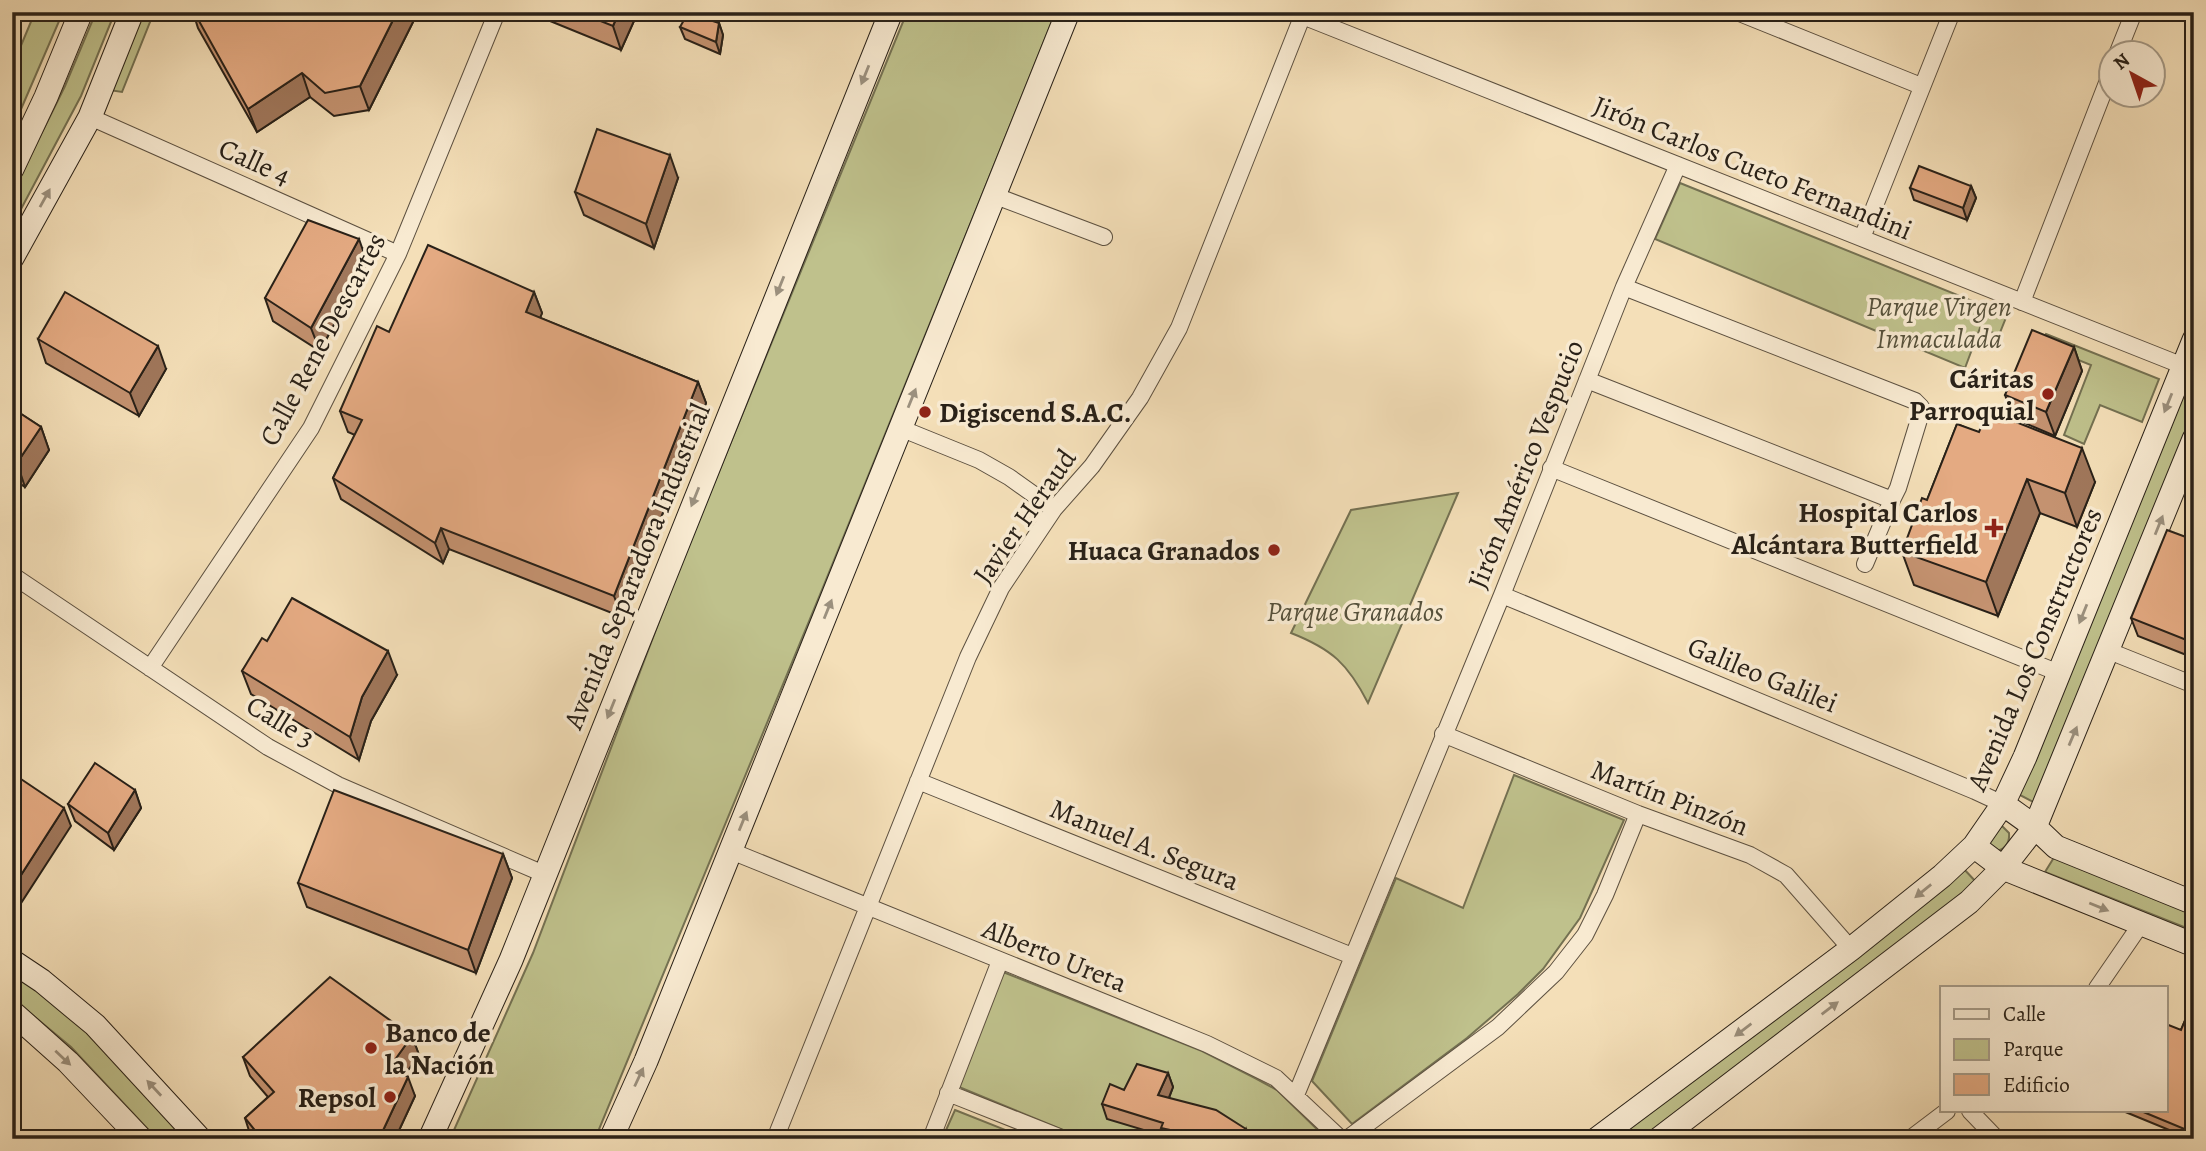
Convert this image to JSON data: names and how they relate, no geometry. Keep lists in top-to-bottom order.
{
  "streets": {
    "street": [
      "Calle 4",
      "Jirón Carlos Cueto Fernandini",
      "Calle Rene Descartes",
      "Jirón Américo Vespucio",
      "Javier Heraud",
      "Avenida Separadora Industrial",
      "Avenida Los Constructores",
      "Galileo Galilei",
      "Calle 3",
      "Martín Pinzón",
      "Manuel A. Segura",
      "Alberto Ureta"
    ]
  },
  "crossings": [
    ["Calle 4", "Calle Rene Descartes"],
    ["Jirón Carlos Cueto Fernandini", "Jirón Américo Vespucio"],
    ["Jirón Carlos Cueto Fernandini", "Javier Heraud"],
    ["Jirón Carlos Cueto Fernandini", "Avenida Los Constructores"],
    ["Calle Rene Descartes", "Calle 3"],
    ["Jirón Américo Vespucio", "Galileo Galilei"],
    ["Jirón Américo Vespucio", "Martín Pinzón"],
    ["Jirón Américo Vespucio", "Manuel A. Segura"],
    ["Jirón Américo Vespucio", "Alberto Ureta"],
    ["Javier Heraud", "Manuel A. Segura"],
    ["Javier Heraud", "Alberto Ureta"],
    ["Avenida Separadora Industrial", "Calle 3"],
    ["Avenida Los Constructores", "Galileo Galilei"],
    ["Avenida Los Constructores", "Martín Pinzón"]
  ],
  "parks": ["Parque Virgen Inmaculada", "Parque Granados"],
  "places": {
    "other": [
      "Cáritas Parroquial",
      "Digiscend S.A.C.",
      "Huaca Granados",
      "Banco de la Nación",
      "Repsol"
    ],
    "health": ["Hospital Carlos Alcántara Butterfield"]
  },
  "legend": ["Calle", "Parque", "Edificio"],
  "north": "top left"
}
